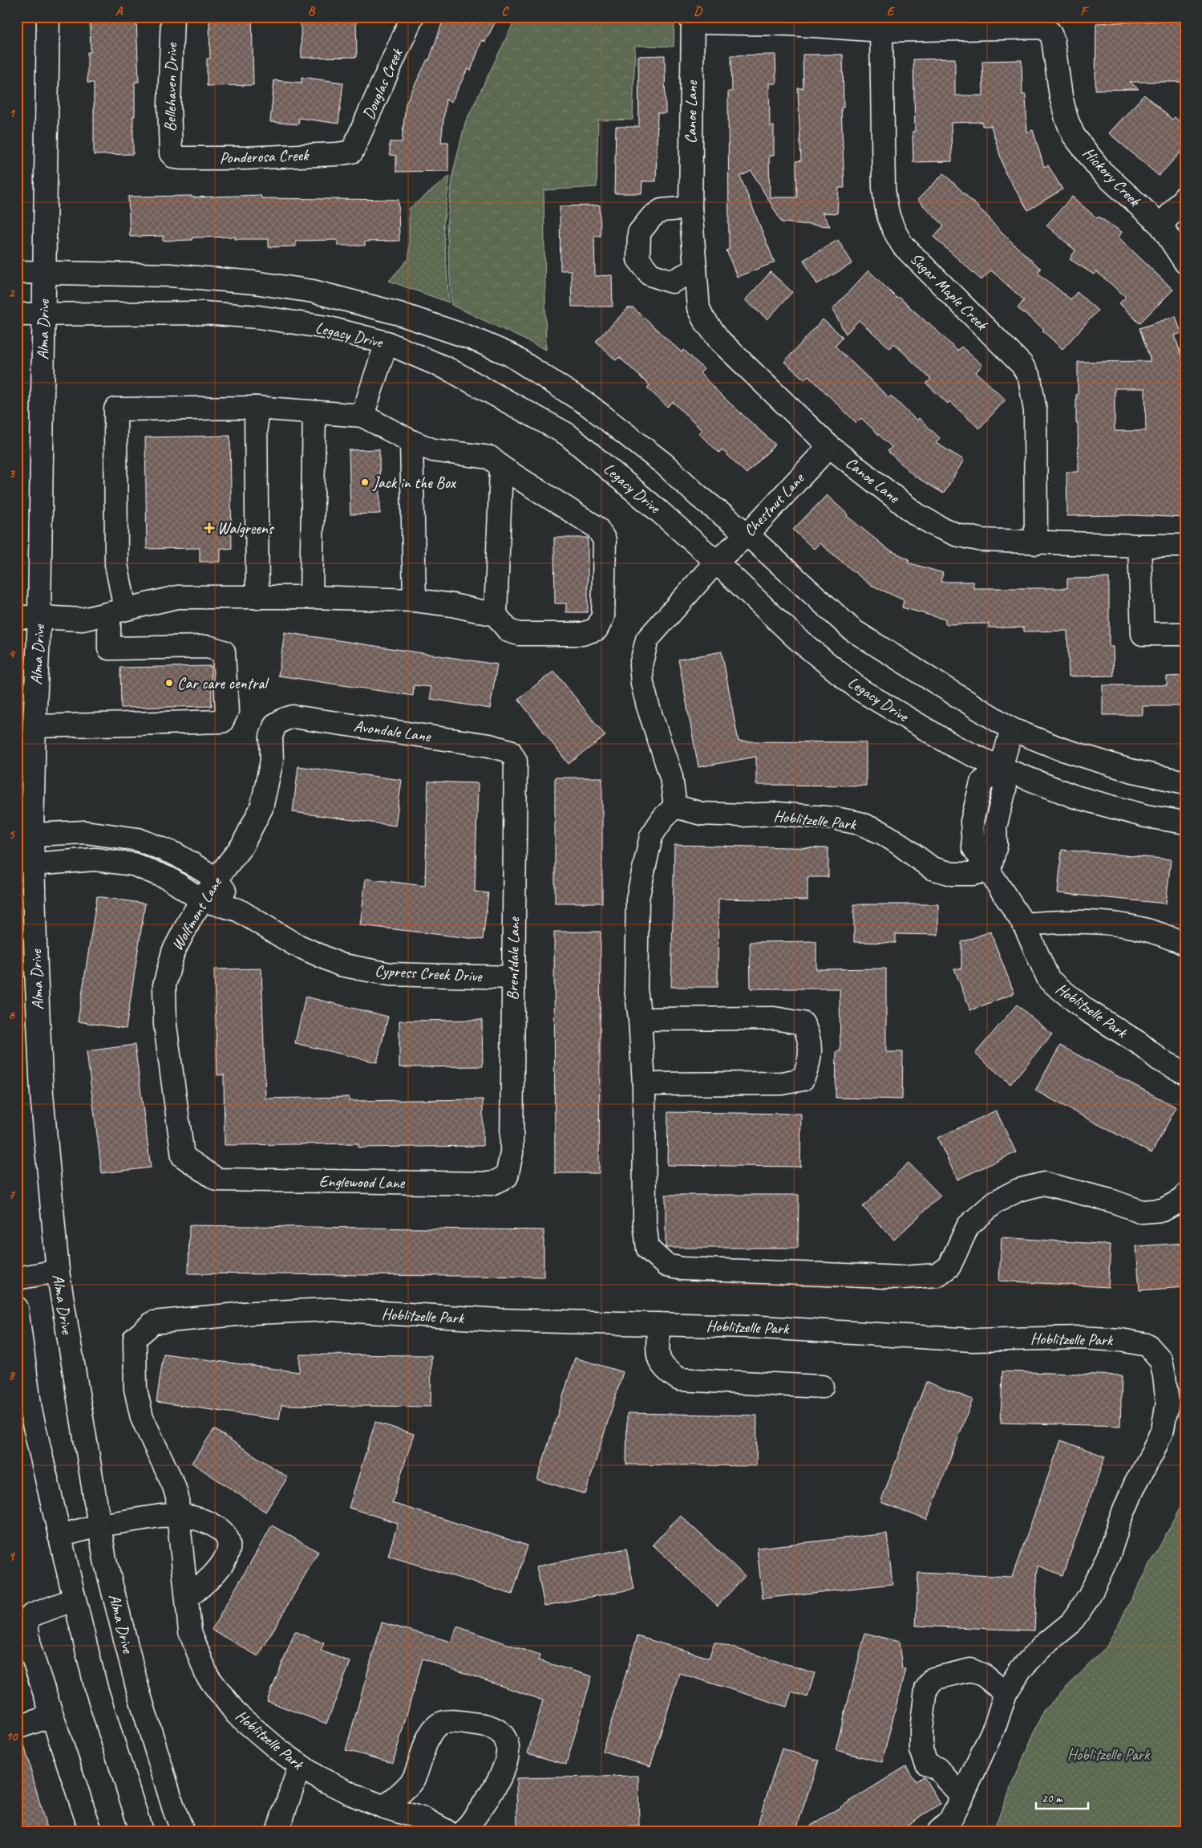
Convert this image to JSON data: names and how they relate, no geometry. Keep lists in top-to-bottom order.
{
  "streets": {
    "street": [
      "Douglas Creek",
      "Bellehaven Drive",
      "Canoe Lane",
      "Ponderosa Creek",
      "Hickory Creek",
      "Sugar Maple Creek",
      "Alma Drive",
      "Legacy Drive",
      "Chestnut Lane",
      "Avondale Lane",
      "Hoblitzelle Park",
      "Wolfmont Lane",
      "Brentdale Lane",
      "Cypress Creek Drive",
      "Englewood Lane"
    ]
  },
  "crossings": [
    ["Douglas Creek", "Ponderosa Creek"],
    ["Bellehaven Drive", "Ponderosa Creek"],
    ["Canoe Lane", "Sugar Maple Creek"],
    ["Canoe Lane", "Chestnut Lane"],
    ["Hickory Creek", "Sugar Maple Creek"],
    ["Alma Drive", "Legacy Drive"],
    ["Alma Drive", "Cypress Creek Drive"],
    ["Legacy Drive", "Chestnut Lane"],
    ["Avondale Lane", "Wolfmont Lane"],
    ["Avondale Lane", "Brentdale Lane"],
    ["Wolfmont Lane", "Cypress Creek Drive"],
    ["Wolfmont Lane", "Englewood Lane"],
    ["Brentdale Lane", "Cypress Creek Drive"],
    ["Brentdale Lane", "Englewood Lane"]
  ],
  "parks": ["Hoblitzelle Park"],
  "places": {
    "other": ["Jack in the Box", "Car care central"],
    "health": ["Walgreens"]
  },
  "scale_bar": "20 m",
  "grid": {
    "columns": [
      "A",
      "B",
      "C",
      "D",
      "E",
      "F"
    ],
    "rows": [
      "1",
      "2",
      "3",
      "4",
      "5",
      "6",
      "7",
      "8",
      "9",
      "10"
    ]
  }
}
